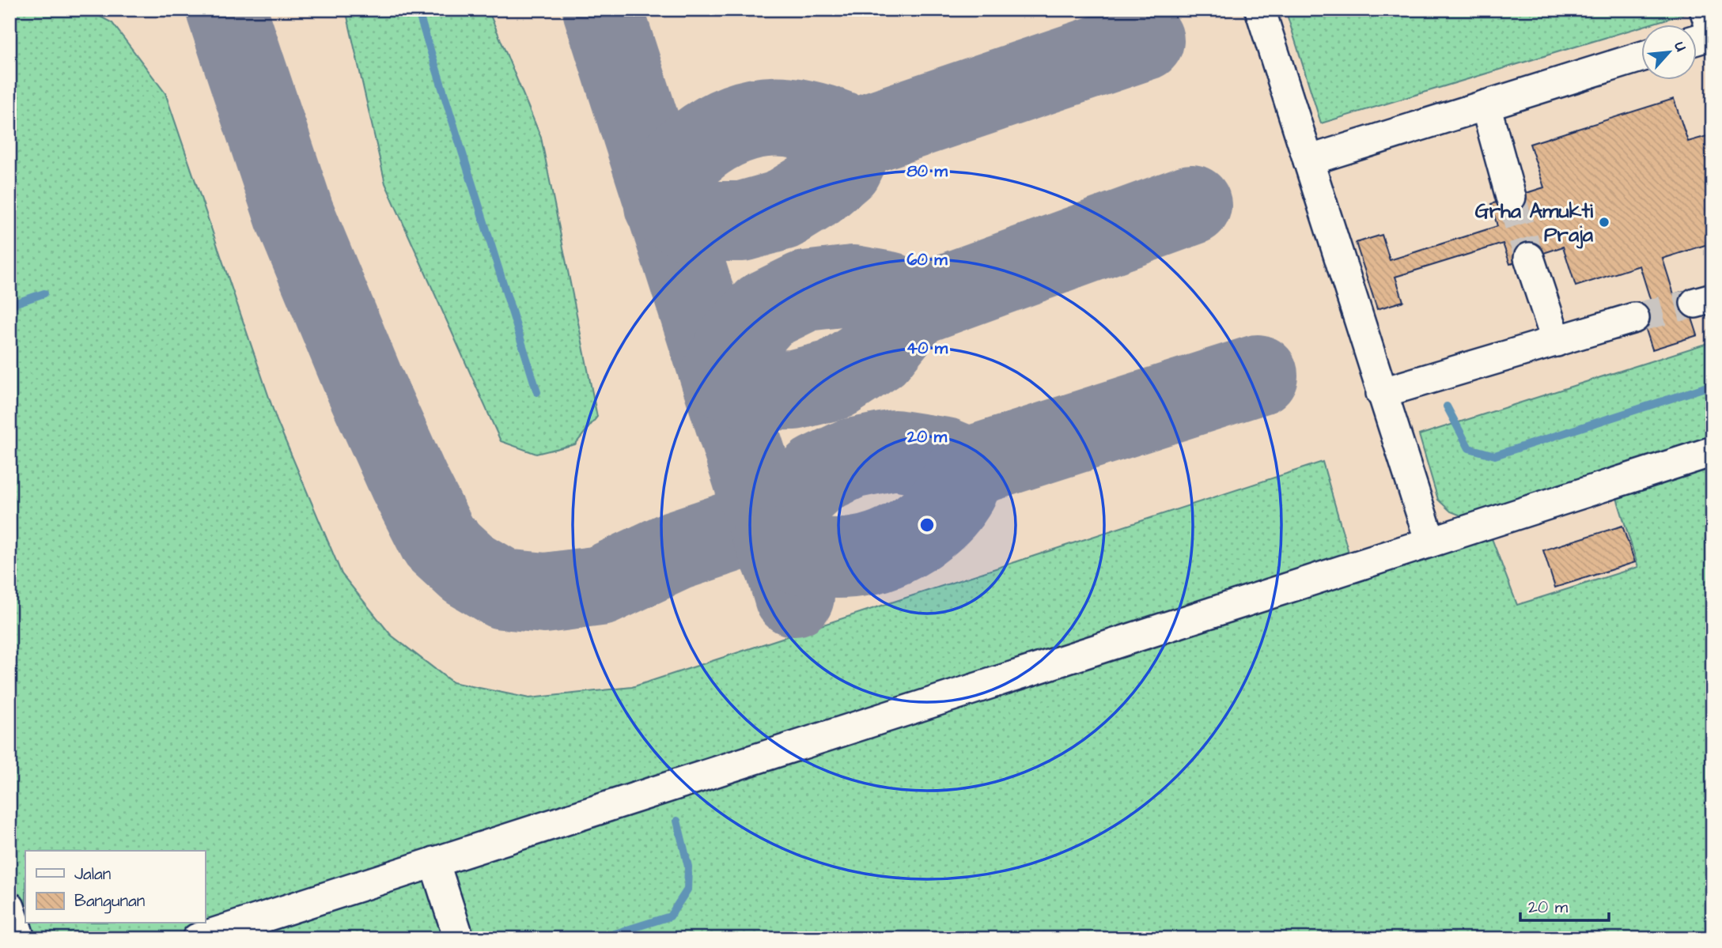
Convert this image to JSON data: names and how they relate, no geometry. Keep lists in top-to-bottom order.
{
  "places": ["Grha Amukti Praja"],
  "legend": ["Jalan", "Bangunan"],
  "scale_bar": "20 m",
  "north": "top right",
  "rings": [
    "80 m",
    "60 m",
    "40 m",
    "20 m"
  ]
}
